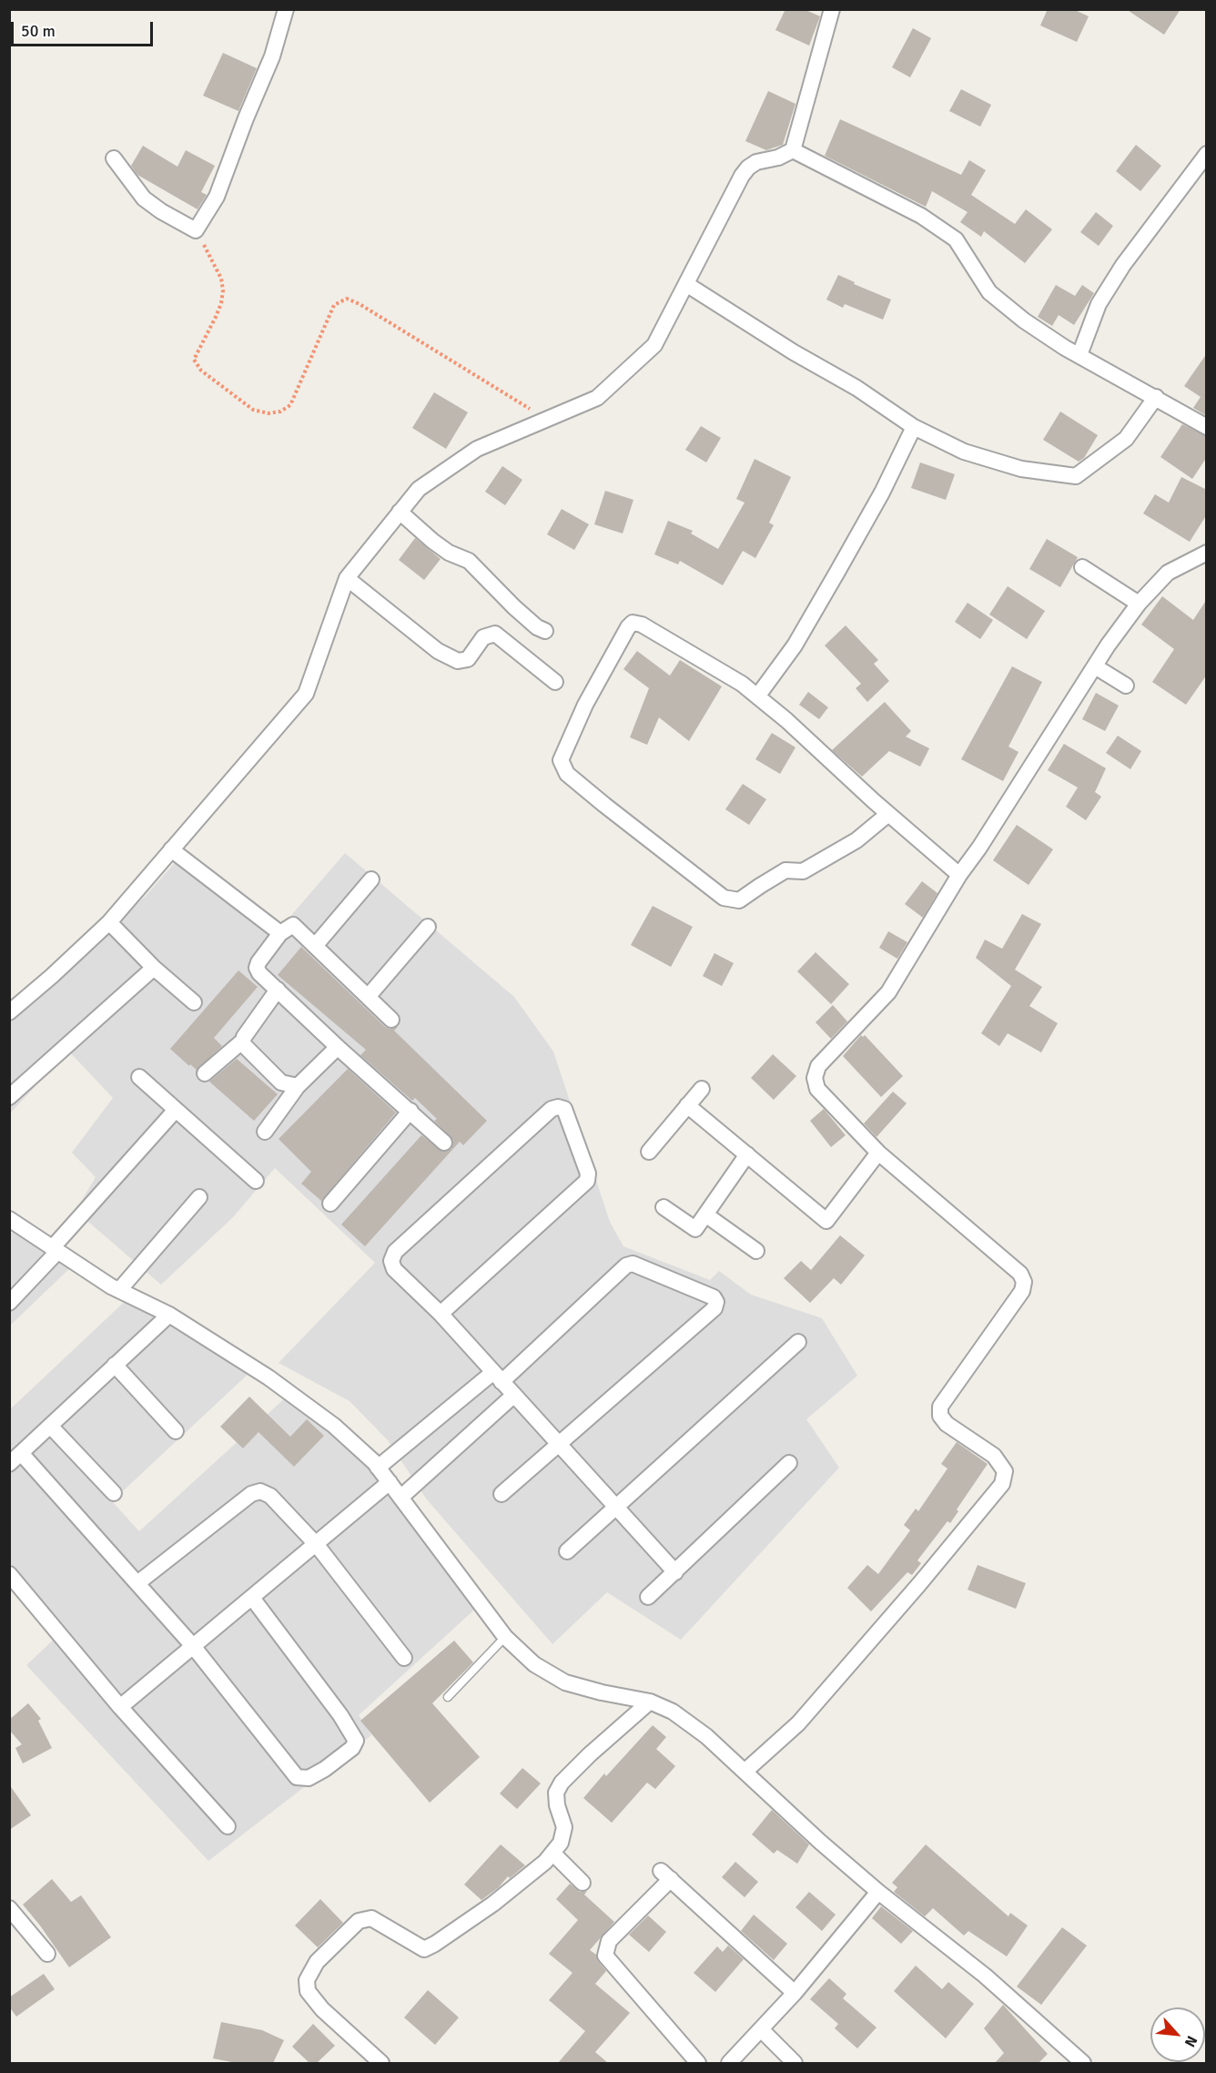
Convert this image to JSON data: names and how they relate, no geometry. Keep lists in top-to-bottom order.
{
  "scale_bar": "50 m",
  "north": "bottom right"
}
